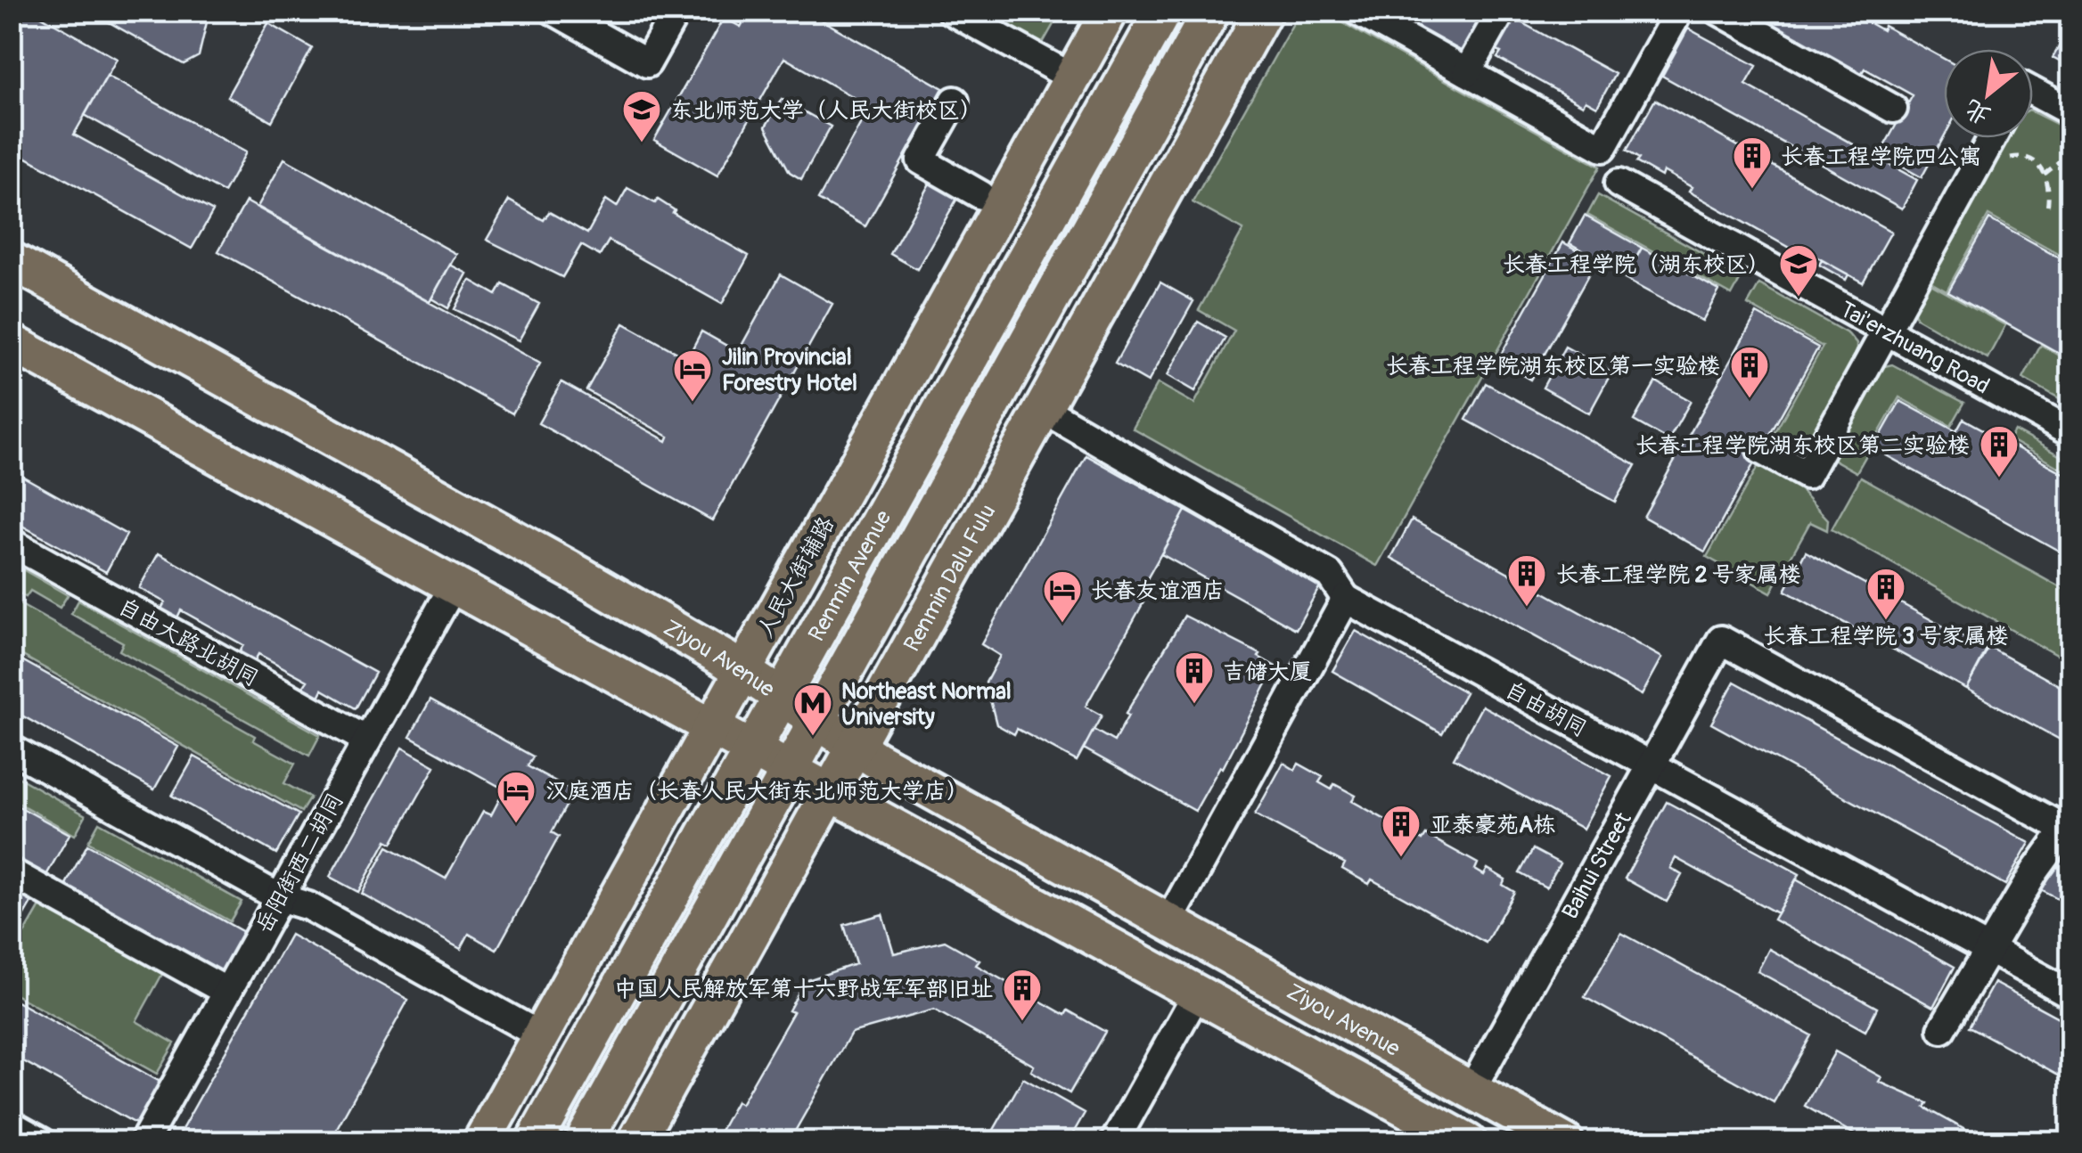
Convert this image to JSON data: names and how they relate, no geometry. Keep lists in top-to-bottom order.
{
  "streets": {
    "main road": [
      "人民大街辅路",
      "Renmin Avenue",
      "Renmin Dalu Fulu",
      "Ziyou Avenue"
    ],
    "street": [
      "Tai'erzhuang Road",
      "自由大路北胡同",
      "自由胡同",
      "岳阳街西二胡同",
      "Baihui Street"
    ]
  },
  "crossings": [
    ["人民大街辅路", "Ziyou Avenue"],
    ["Renmin Avenue", "Ziyou Avenue"],
    ["Renmin Dalu Fulu", "Ziyou Avenue"],
    ["Renmin Dalu Fulu", "自由胡同"],
    ["自由大路北胡同", "岳阳街西二胡同"],
    ["Ziyou Avenue", "岳阳街西二胡同"],
    ["Ziyou Avenue", "Baihui Street"],
    ["自由胡同", "Baihui Street"]
  ],
  "places": {
    "school or university": ["东北师范大学（人民大街校区）", "长春工程学院（湖东校区）"],
    "building": [
      "长春工程学院四公寓",
      "长春工程学院湖东校区第一实验楼",
      "长春工程学院湖东校区第二实验楼",
      "长春工程学院 2 号家属楼",
      "长春工程学院 3 号家属楼",
      "吉储大厦",
      "亚泰豪苑A栋",
      "中国人民解放军第十六野战军军部旧址"
    ],
    "hotel": ["Jilin Provincial Forestry Hotel", "长春友谊酒店", "汉庭酒店（长春人民大街东北师范大学店）"],
    "metro station": ["Northeast Normal University"]
  },
  "north": "bottom left"
}
